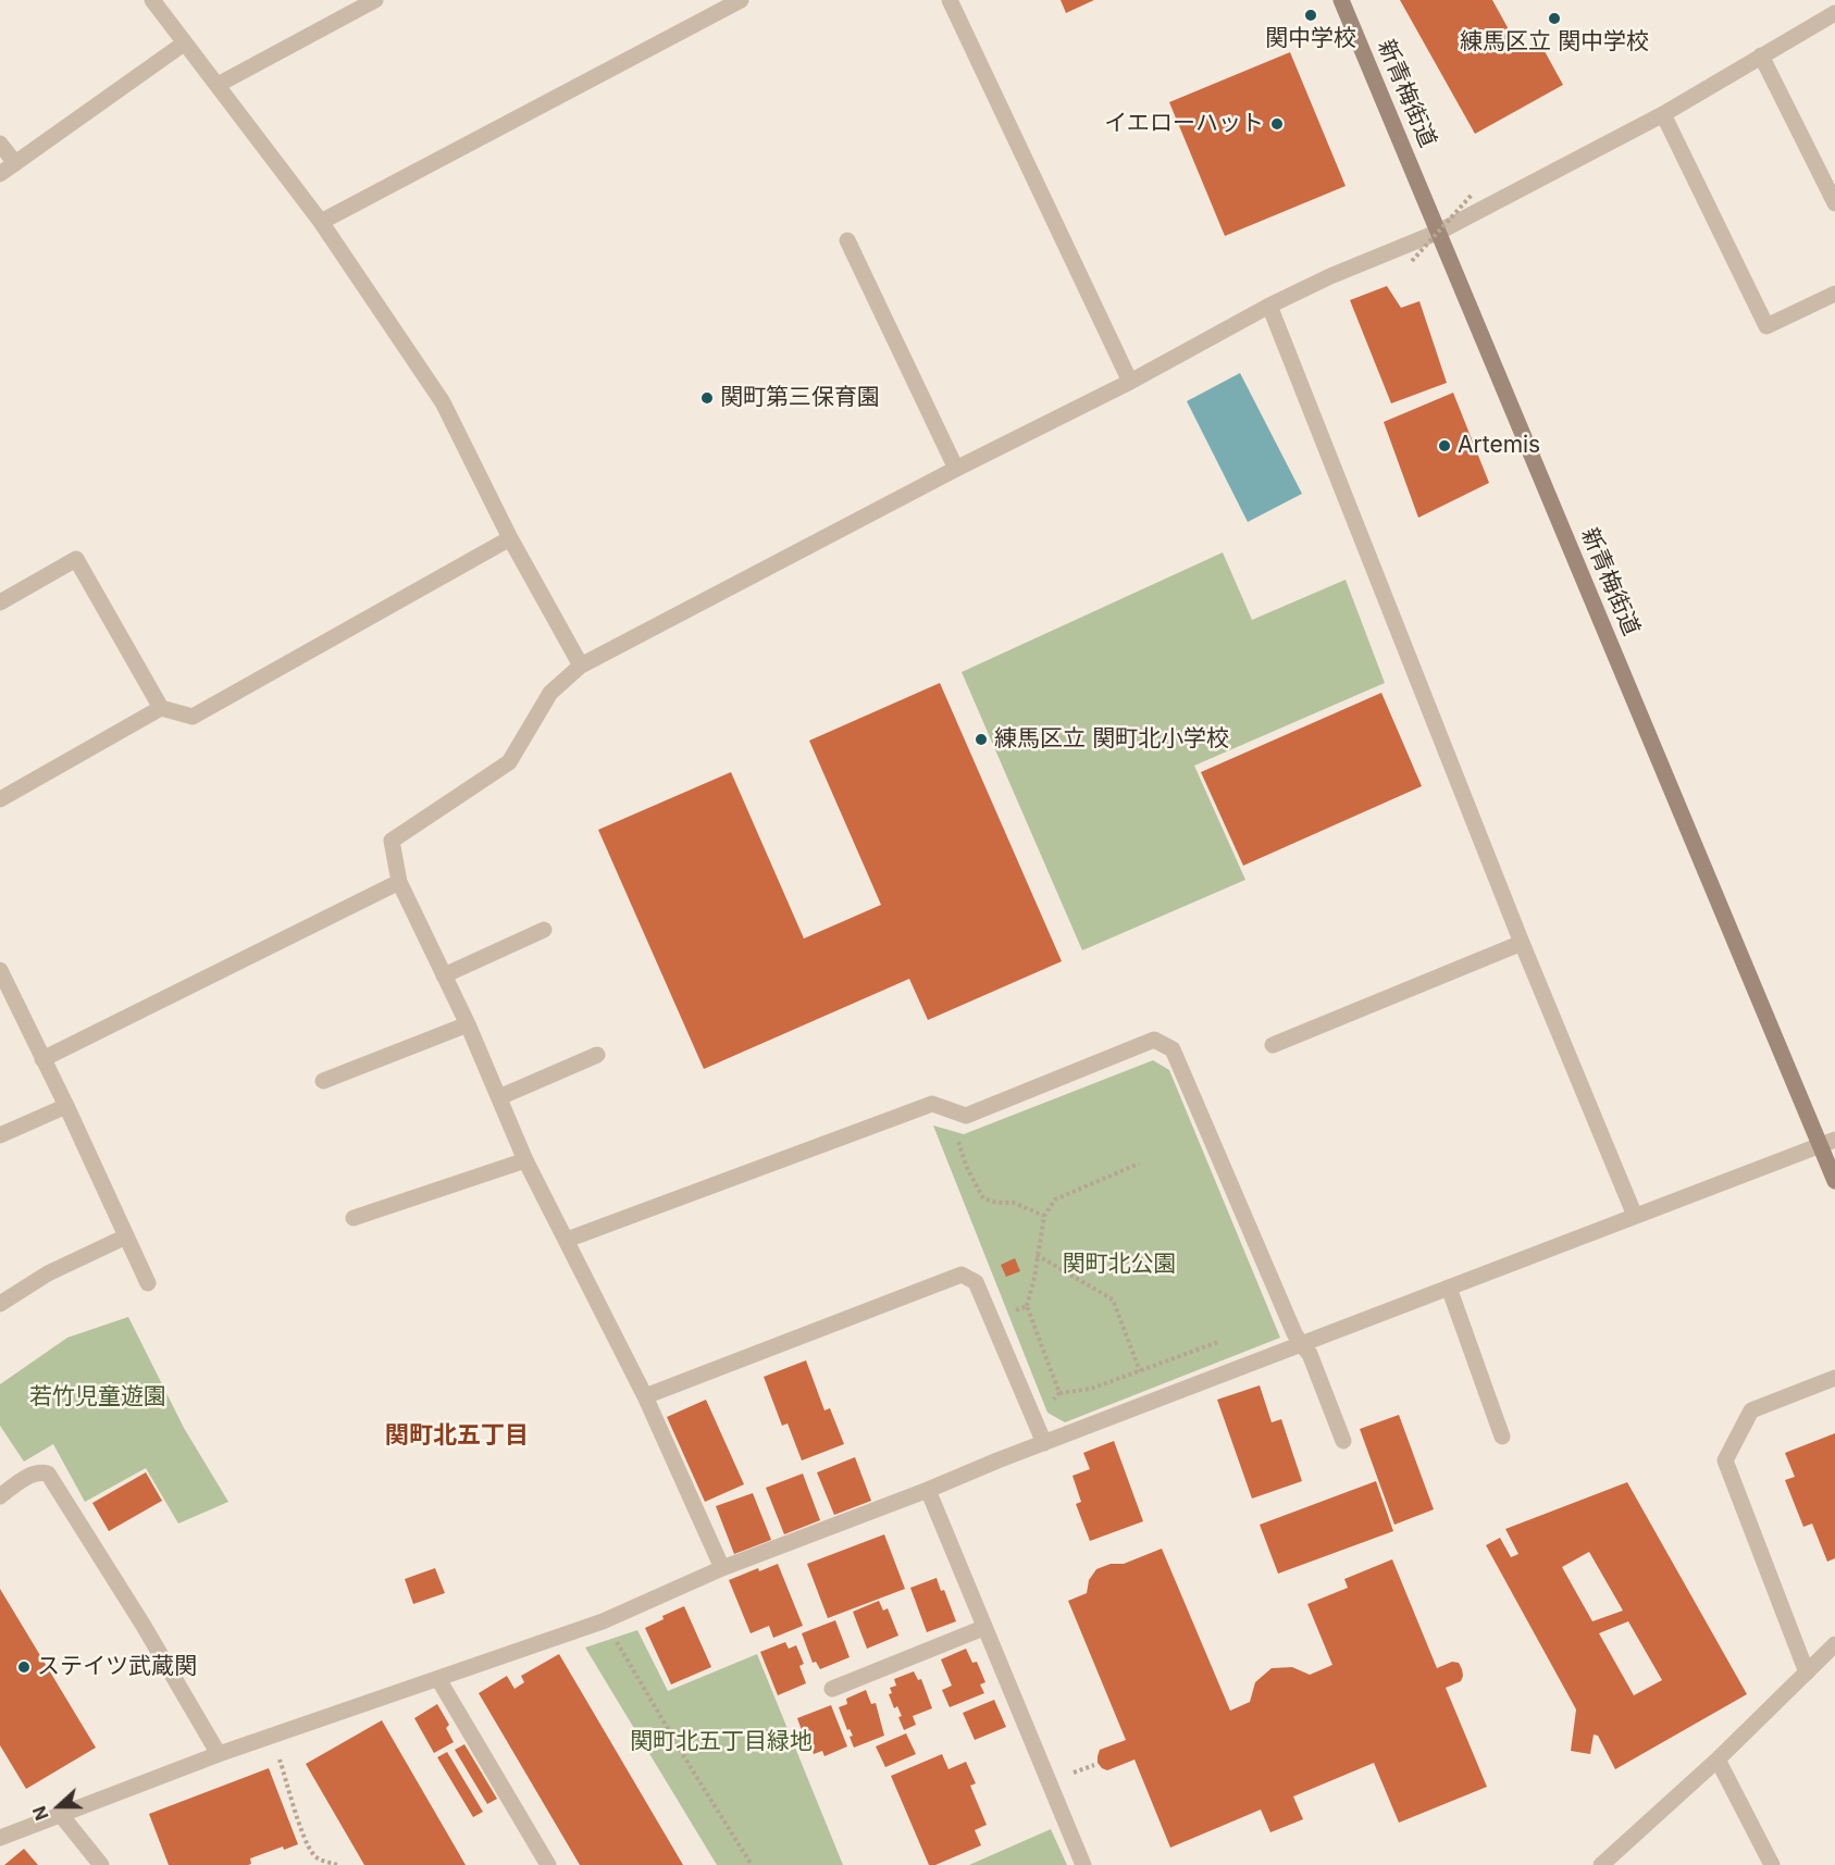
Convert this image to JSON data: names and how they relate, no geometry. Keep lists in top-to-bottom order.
{
  "streets": {
    "main road": ["新青梅街道"]
  },
  "districts": ["関町北五丁目"],
  "parks": ["関町北公園", "若竹児童遊園", "関町北五丁目緑地"],
  "places": [
    "関中学校",
    "練馬区立 関中学校",
    "イエローハット",
    "関町第三保育園",
    "Artemis",
    "練馬区立 関町北小学校",
    "ステイツ武蔵関"
  ],
  "north": "left"
}
